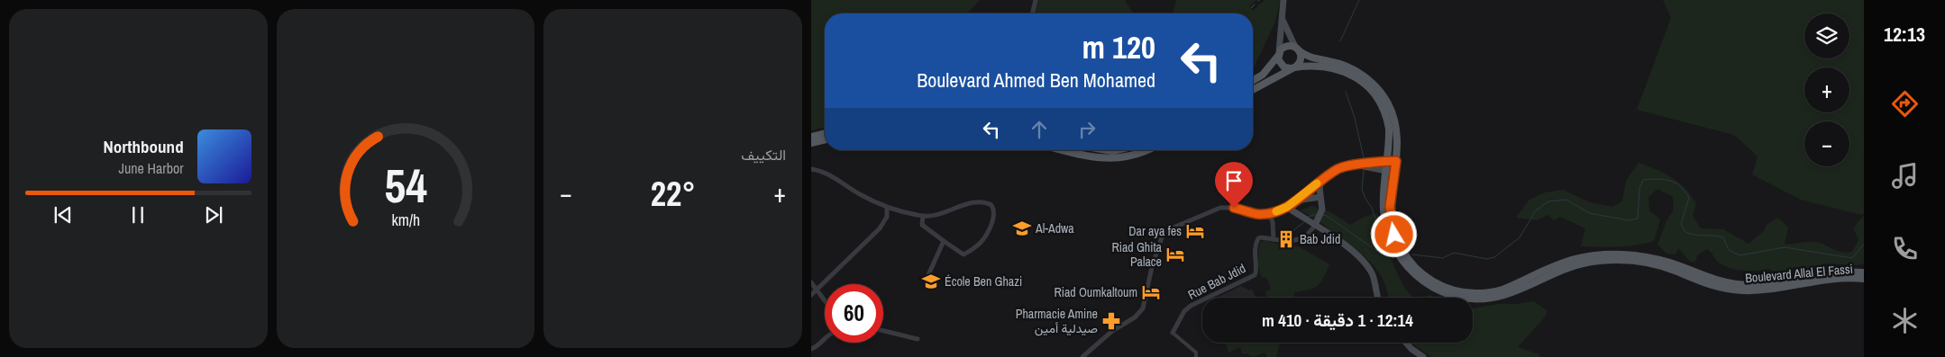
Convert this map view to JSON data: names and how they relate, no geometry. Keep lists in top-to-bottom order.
{
  "streets": {
    "main road": ["Boulevard Allal El Fassi", "Rue Bab Jdid"]
  },
  "places": {
    "school or university": ["Al-Adwa", "École Ben Ghazi"],
    "hotel": ["Dar aya fes", "Riad Ghita Palace", "Riad Oumkaltoum"],
    "building": ["Bab Jdid"],
    "pharmacy": ["Pharmacie Amine صيدلية أمين"]
  },
  "page": {
    "tabs": "12:13",
    "tile": "التكييف",
    "map_buttons": ["+", "−"],
    "turn": ["120 m", "Boulevard Ahmed Ben Mohamed"],
    "song": ["Northbound", "June Harbor"],
    "heat": ["−", "22°", "+"],
    "limit": "60",
    "trip": "12:14 · 1 دقيقة · 410 m",
    "gauge": ["54", "km/h"]
  }
}
